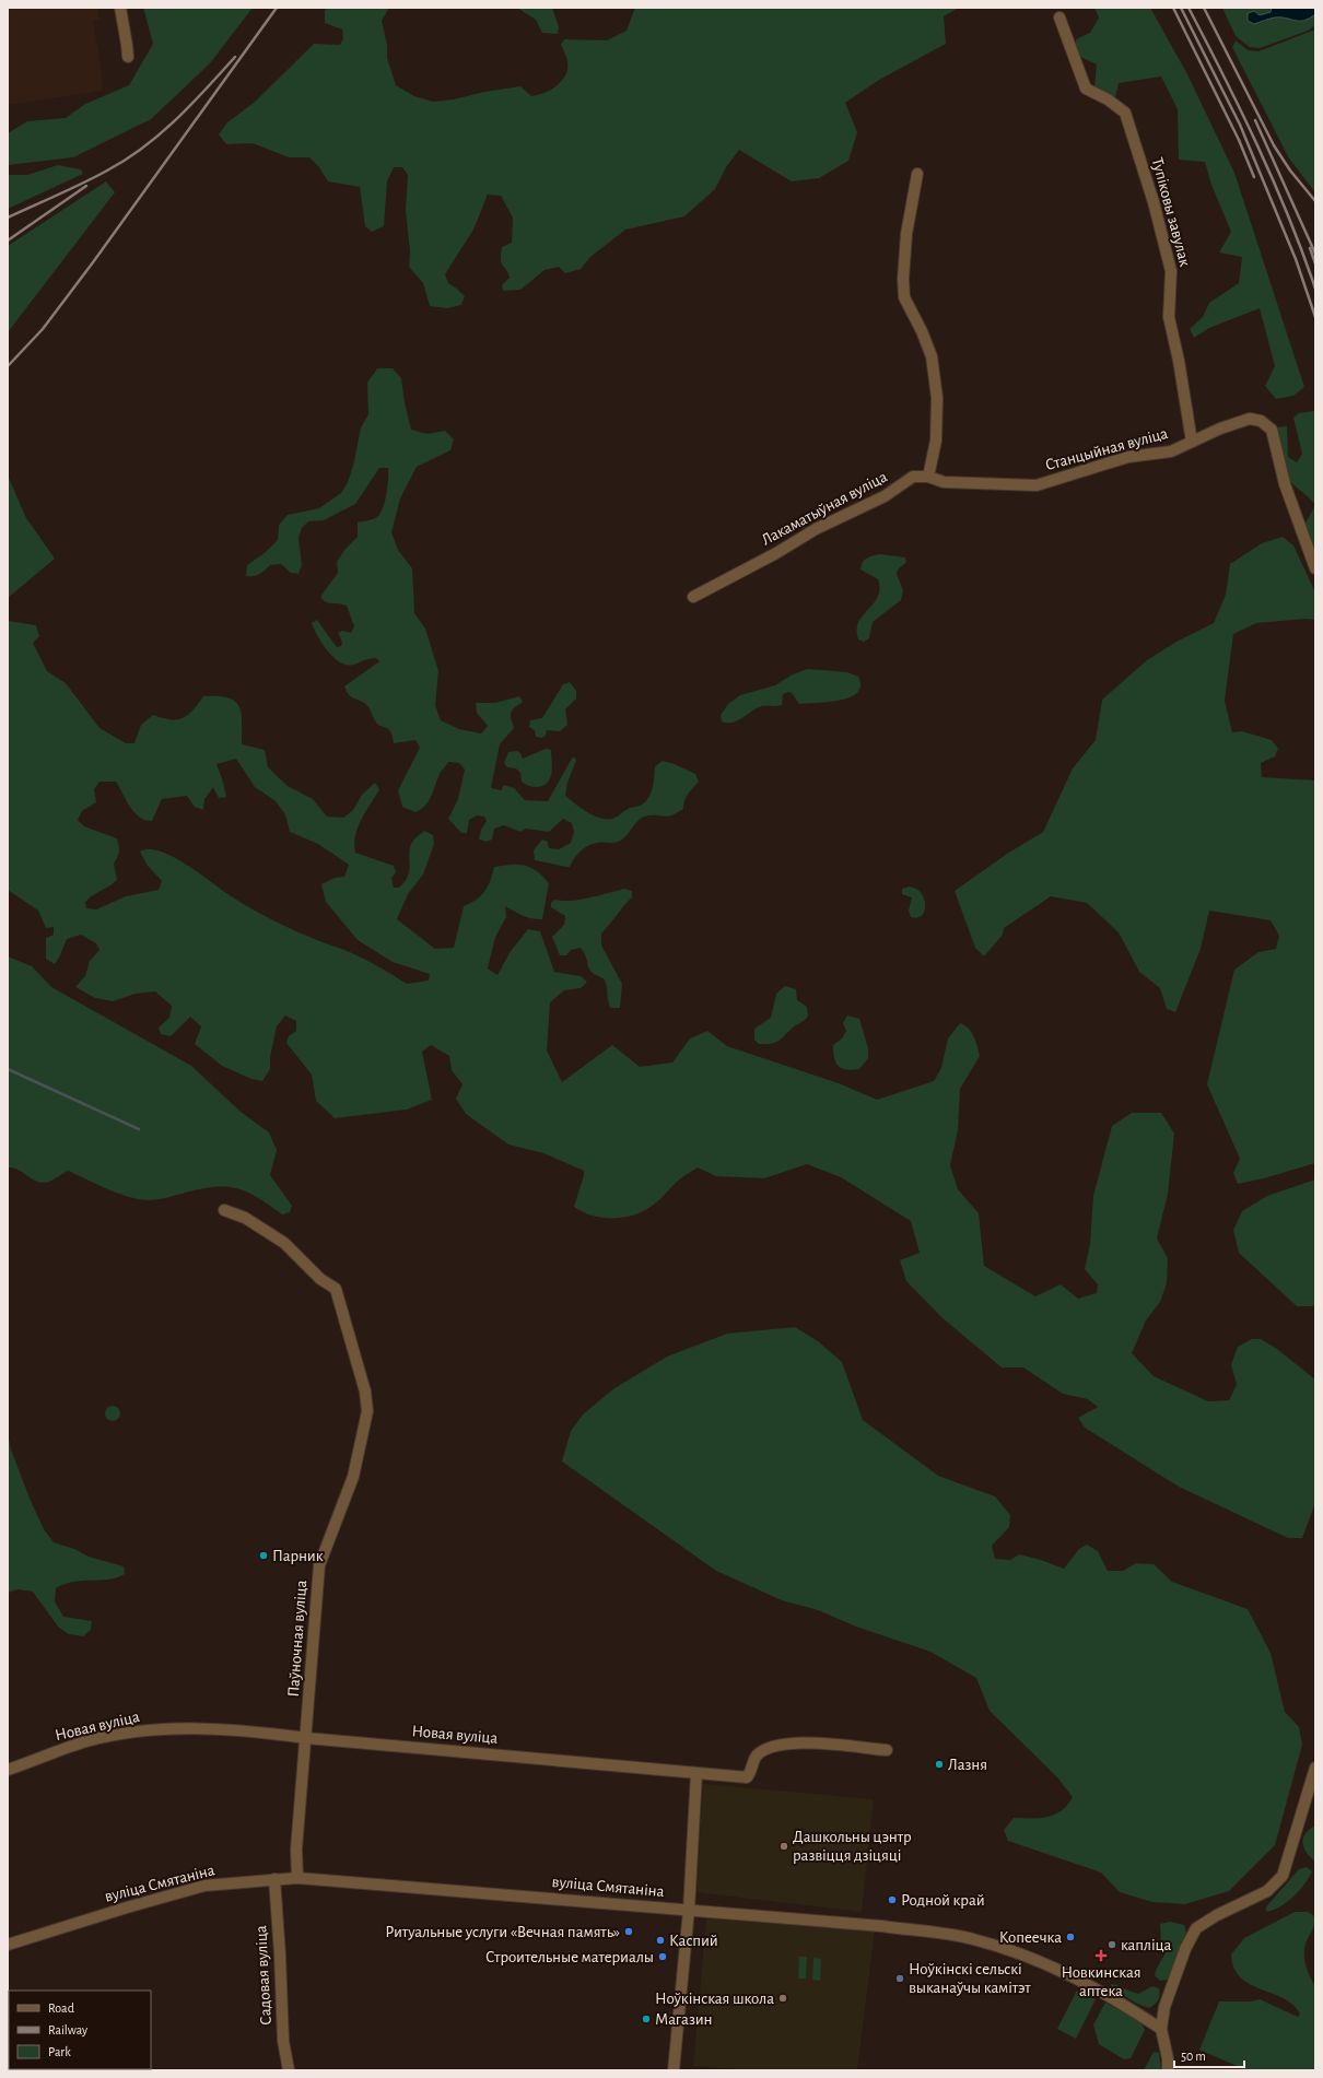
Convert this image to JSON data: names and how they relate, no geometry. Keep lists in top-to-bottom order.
{
  "streets": {
    "street": [
      "Тупіковы завулак",
      "Станцыйная вуліца",
      "Лакаматыўная вуліца",
      "Паўночная вуліца",
      "Новая вуліца",
      "вуліца Смятаніна",
      "Садовая вуліца"
    ]
  },
  "crossings": [
    ["Тупіковы завулак", "Станцыйная вуліца"],
    ["Станцыйная вуліца", "Лакаматыўная вуліца"],
    ["Паўночная вуліца", "Новая вуліца"],
    ["Паўночная вуліца", "вуліца Смятаніна"],
    ["вуліца Смятаніна", "Садовая вуліца"]
  ],
  "places": {
    "other": [
      "Парник",
      "Лазня",
      "Дашкольны цэнтр развіцця дзіцяці",
      "Родной край",
      "Ритуальные услуги «Вечная память»",
      "Копеечка",
      "Каспий",
      "капліца",
      "Строительные материалы",
      "Ноўкінскі сельскі выканаўчы камітэт",
      "Ноўкінская школа",
      "Магазин"
    ],
    "health": ["Новкинская аптека"]
  },
  "legend": ["Road", "Railway", "Park"],
  "scale_bar": "50 m"
}
